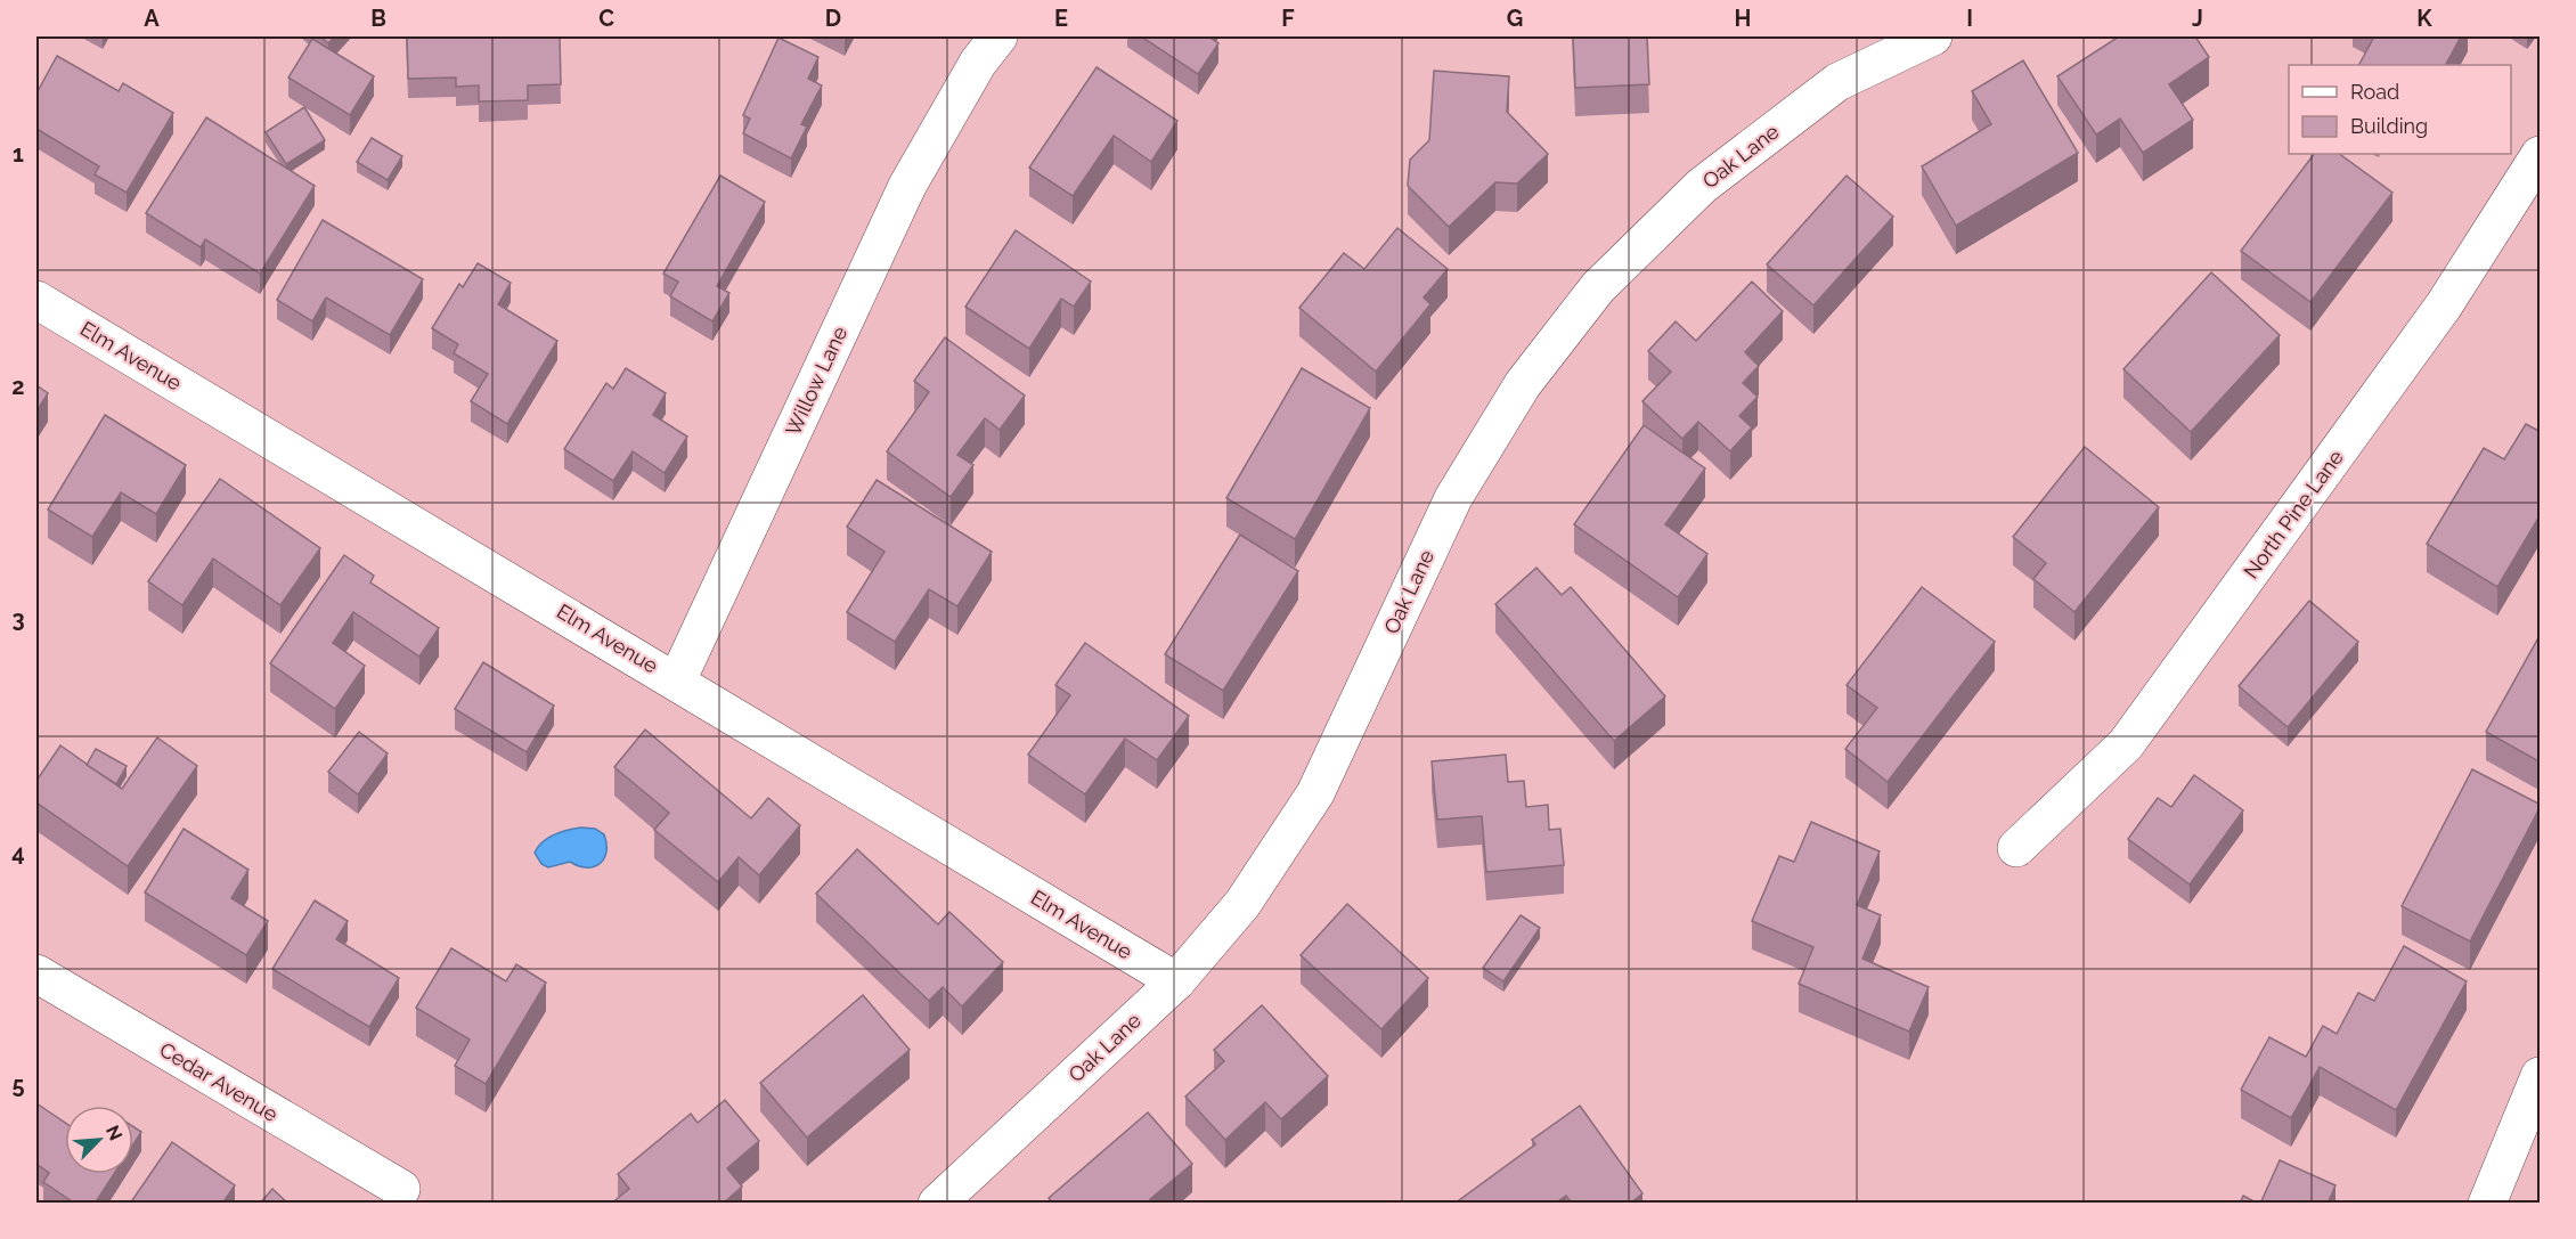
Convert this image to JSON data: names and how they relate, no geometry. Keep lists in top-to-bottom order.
{
  "streets": {
    "street": [
      "Oak Lane",
      "Elm Avenue",
      "Willow Lane",
      "North Pine Lane",
      "Cedar Avenue"
    ]
  },
  "crossings": [
    ["Oak Lane", "Elm Avenue"],
    ["Elm Avenue", "Willow Lane"]
  ],
  "legend": ["Road", "Building"],
  "north": "top right",
  "grid": {
    "columns": [
      "A",
      "B",
      "C",
      "D",
      "E",
      "F",
      "G",
      "H",
      "I",
      "J",
      "K"
    ],
    "rows": [
      "1",
      "2",
      "3",
      "4",
      "5"
    ]
  }
}
